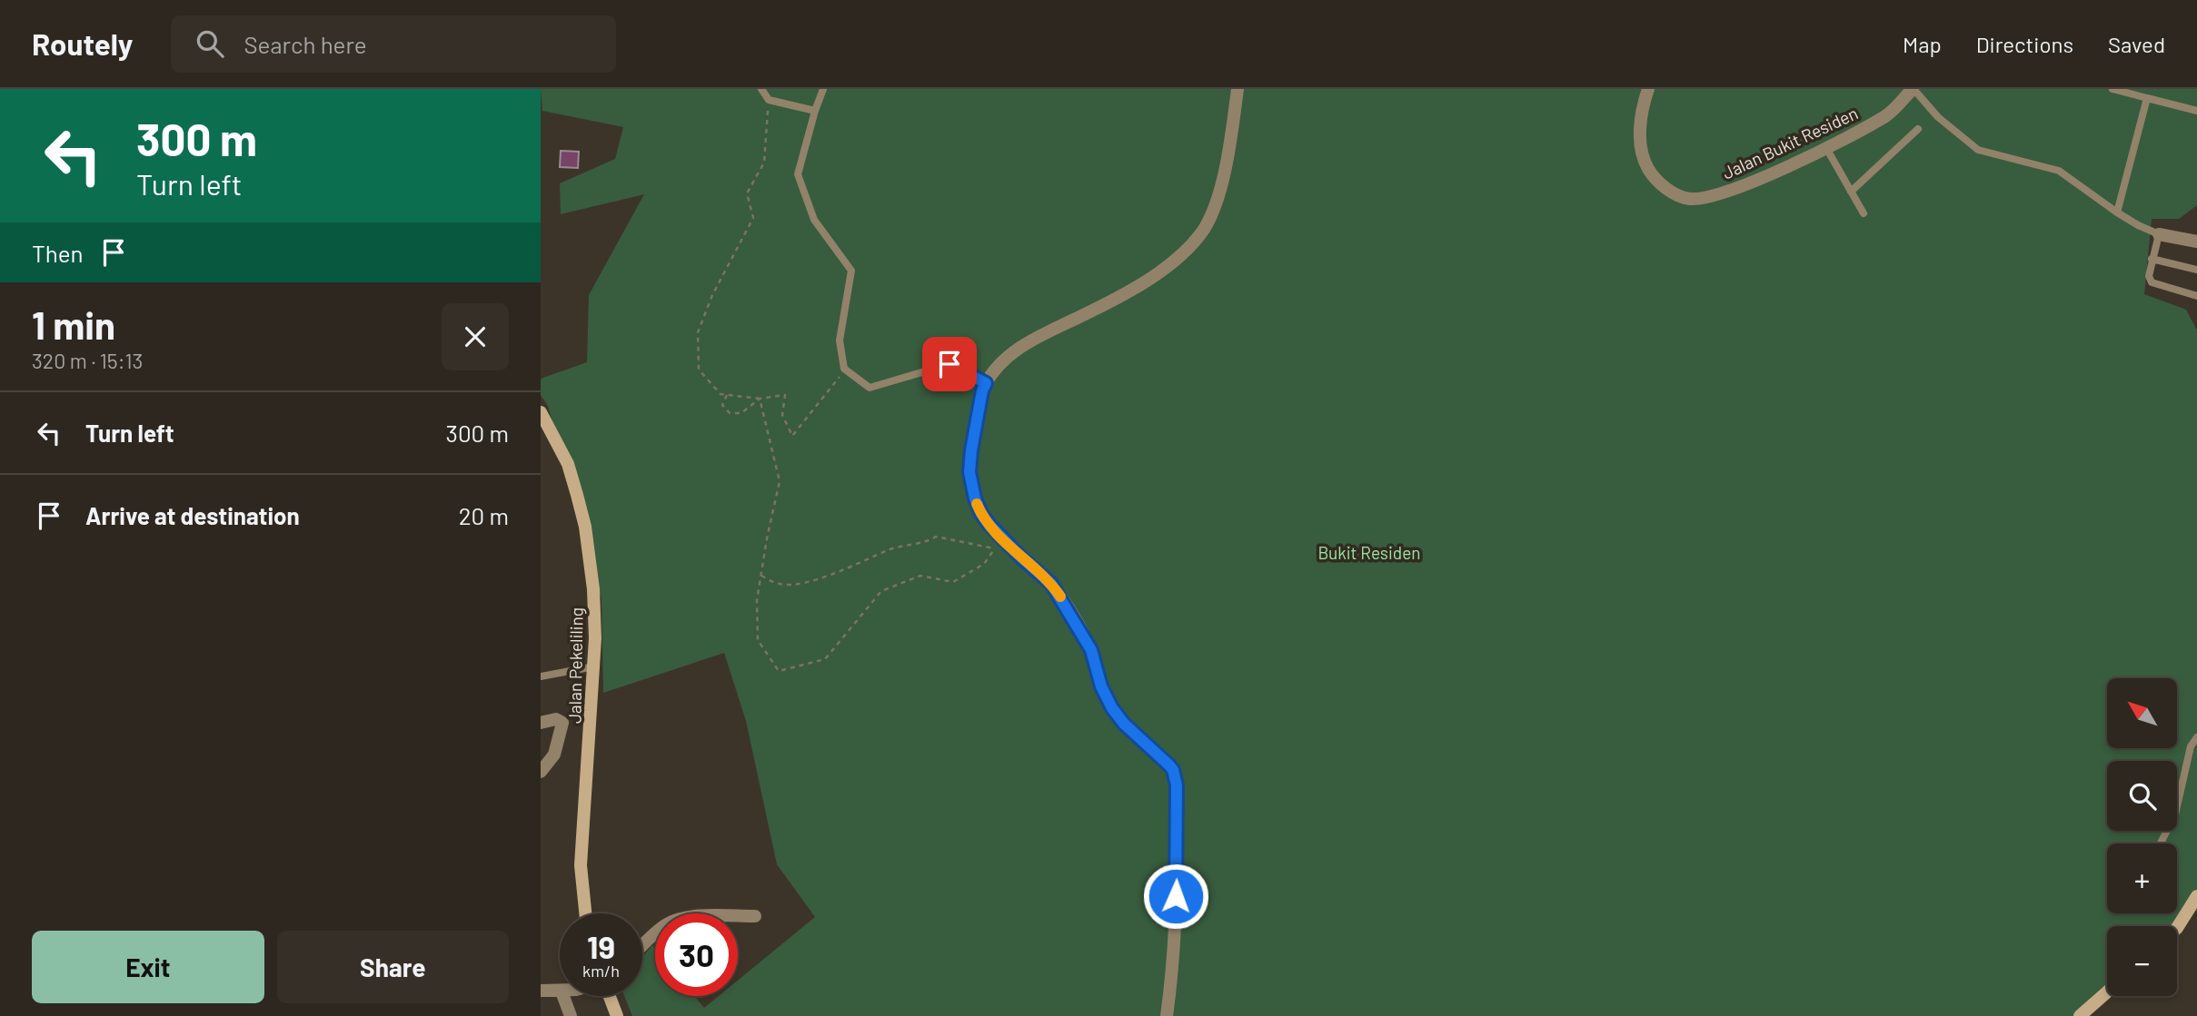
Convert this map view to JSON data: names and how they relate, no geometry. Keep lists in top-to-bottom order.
{
  "streets": {
    "street": ["Jalan Bukit Residen", "Jalan Pekeliling"]
  },
  "parks": ["Bukit Residen"],
  "north": "top left",
  "page": {
    "header": "Routely",
    "search": "Search here",
    "nav": ["Map", "Directions", "Saved"],
    "turn": ["300 m", "Turn left"],
    "then": "Then",
    "heading": ["1 min", "320 m · 15:13"],
    "list": [
      {
        "name": "Turn left",
        "value": "300 m"
      },
      {
        "name": "Arrive at destination",
        "value": "20 m"
      }
    ],
    "map_buttons": ["+", "−"],
    "speed": "19 km/h",
    "limit": "30",
    "buttons": ["Exit", "Share"]
  }
}
